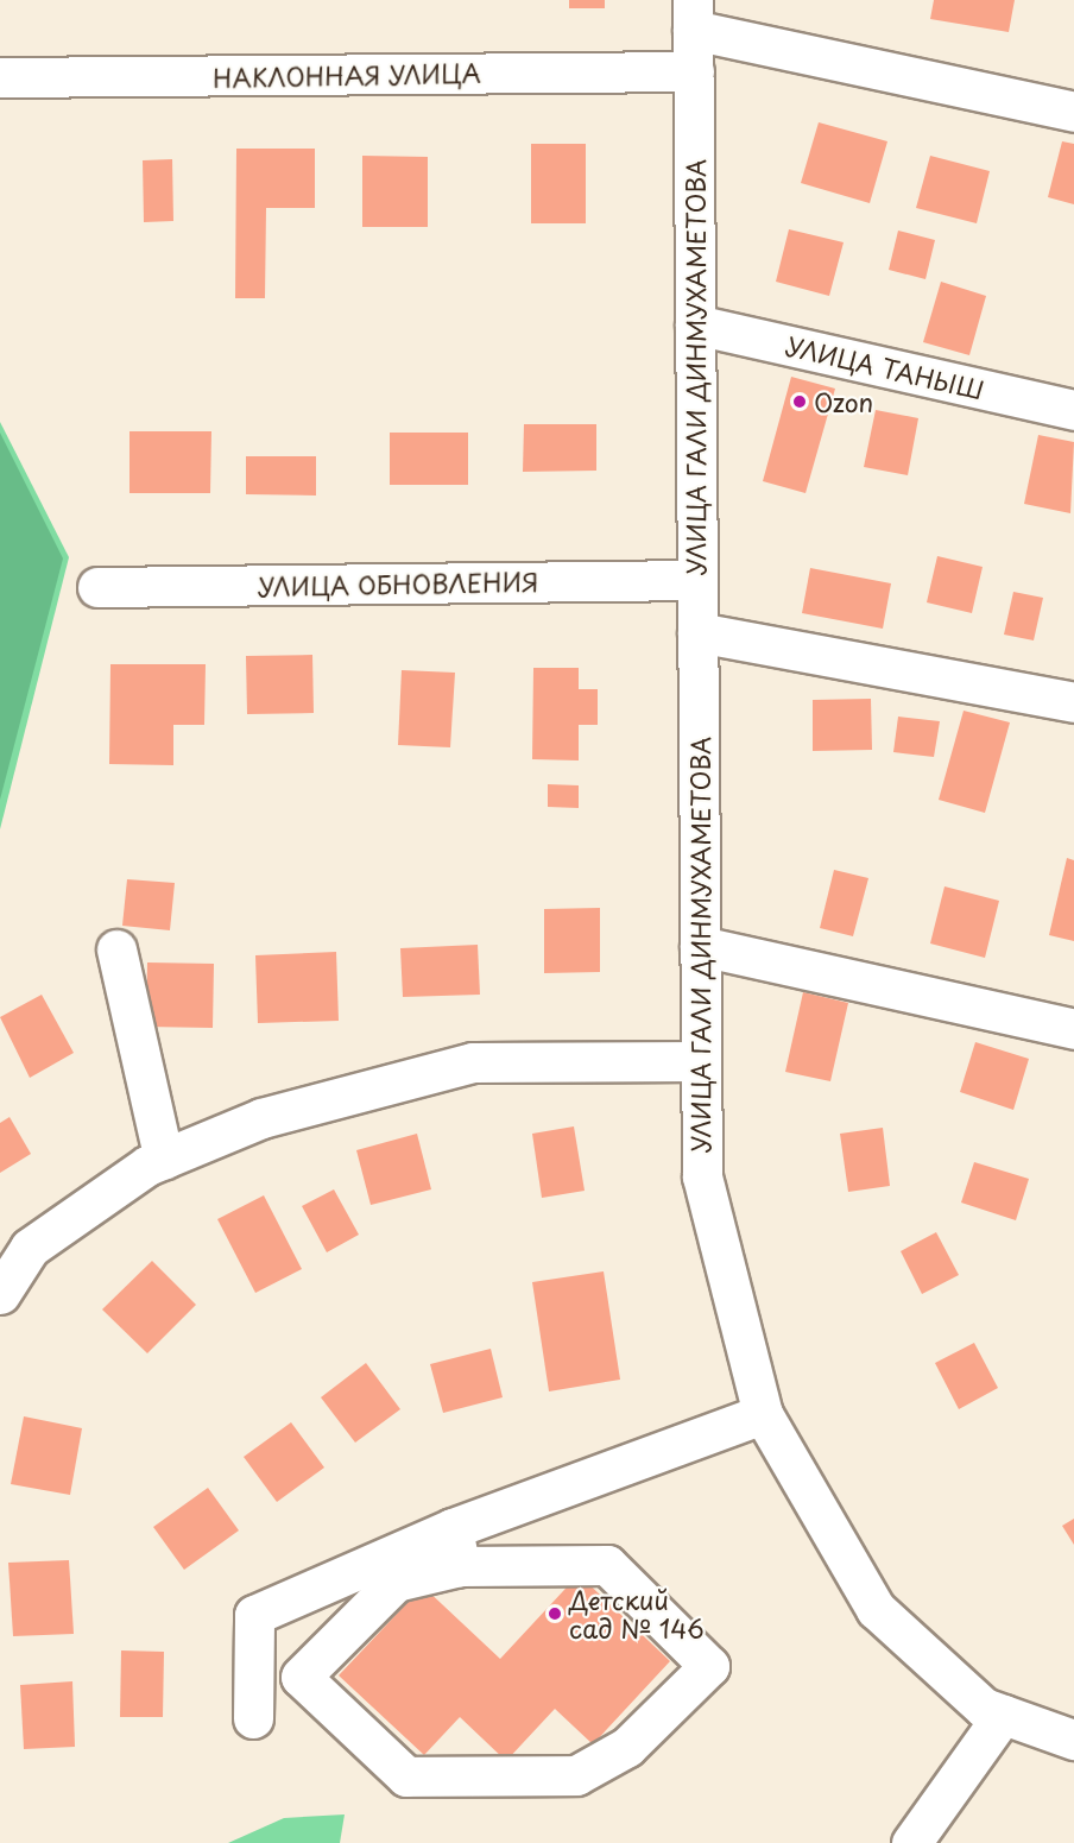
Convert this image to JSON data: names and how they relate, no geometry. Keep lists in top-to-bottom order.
{
  "streets": {
    "street": [
      "НАКЛОННАЯ УЛИЦА",
      "УЛИЦА ГАЛИ ДИНМУХАМЕТОВА",
      "УЛИЦА ТАНЫШ",
      "УЛИЦА ОБНОВЛЕНИЯ"
    ]
  },
  "crossings": [
    ["НАКЛОННАЯ УЛИЦА", "УЛИЦА ГАЛИ ДИНМУХАМЕТОВА"],
    ["УЛИЦА ГАЛИ ДИНМУХАМЕТОВА", "УЛИЦА ТАНЫШ"],
    ["УЛИЦА ГАЛИ ДИНМУХАМЕТОВА", "УЛИЦА ОБНОВЛЕНИЯ"]
  ],
  "places": ["Ozon", "Детский сад № 146"]
}
